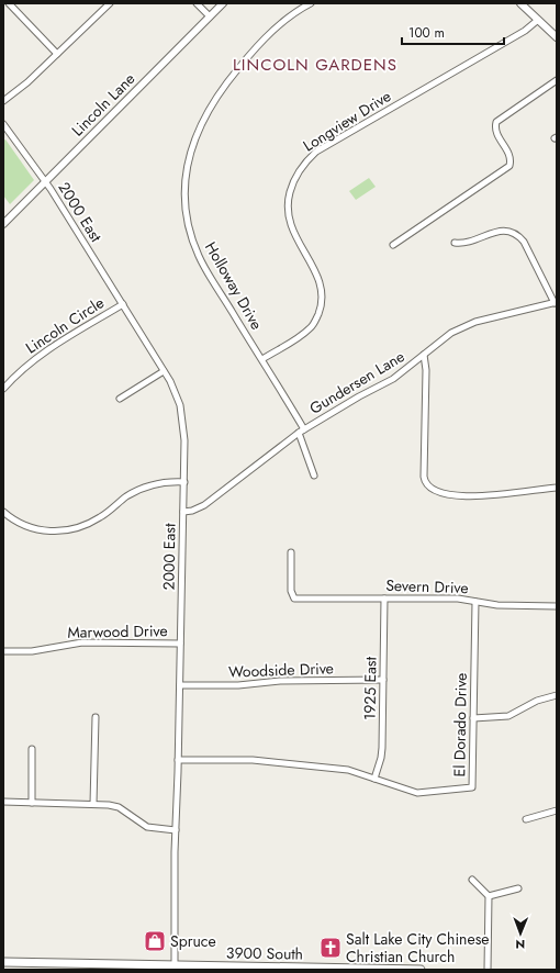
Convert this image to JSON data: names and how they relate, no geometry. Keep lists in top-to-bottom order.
{
  "streets": {
    "main road": ["3900 South"],
    "street": [
      "Lincoln Lane",
      "Longview Drive",
      "2000 East",
      "Holloway Drive",
      "Lincoln Circle",
      "Gundersen Lane",
      "Severn Drive",
      "Marwood Drive",
      "Woodside Drive",
      "1925 East",
      "El Dorado Drive"
    ]
  },
  "crossings": [
    ["Lincoln Lane", "2000 East"],
    ["Longview Drive", "Holloway Drive"],
    ["2000 East", "Lincoln Circle"],
    ["2000 East", "Gundersen Lane"],
    ["2000 East", "Marwood Drive"],
    ["2000 East", "Woodside Drive"],
    ["2000 East", "El Dorado Drive"],
    ["2000 East", "3900 South"],
    ["Holloway Drive", "Gundersen Lane"],
    ["Severn Drive", "1925 East"],
    ["Severn Drive", "El Dorado Drive"],
    ["Woodside Drive", "1925 East"],
    ["1925 East", "El Dorado Drive"]
  ],
  "districts": ["LINCOLN GARDENS"],
  "places": {
    "shop": ["Spruce"],
    "church": ["Salt Lake City Chinese Christian Church"]
  },
  "scale_bar": "100 m",
  "north": "bottom"
}
